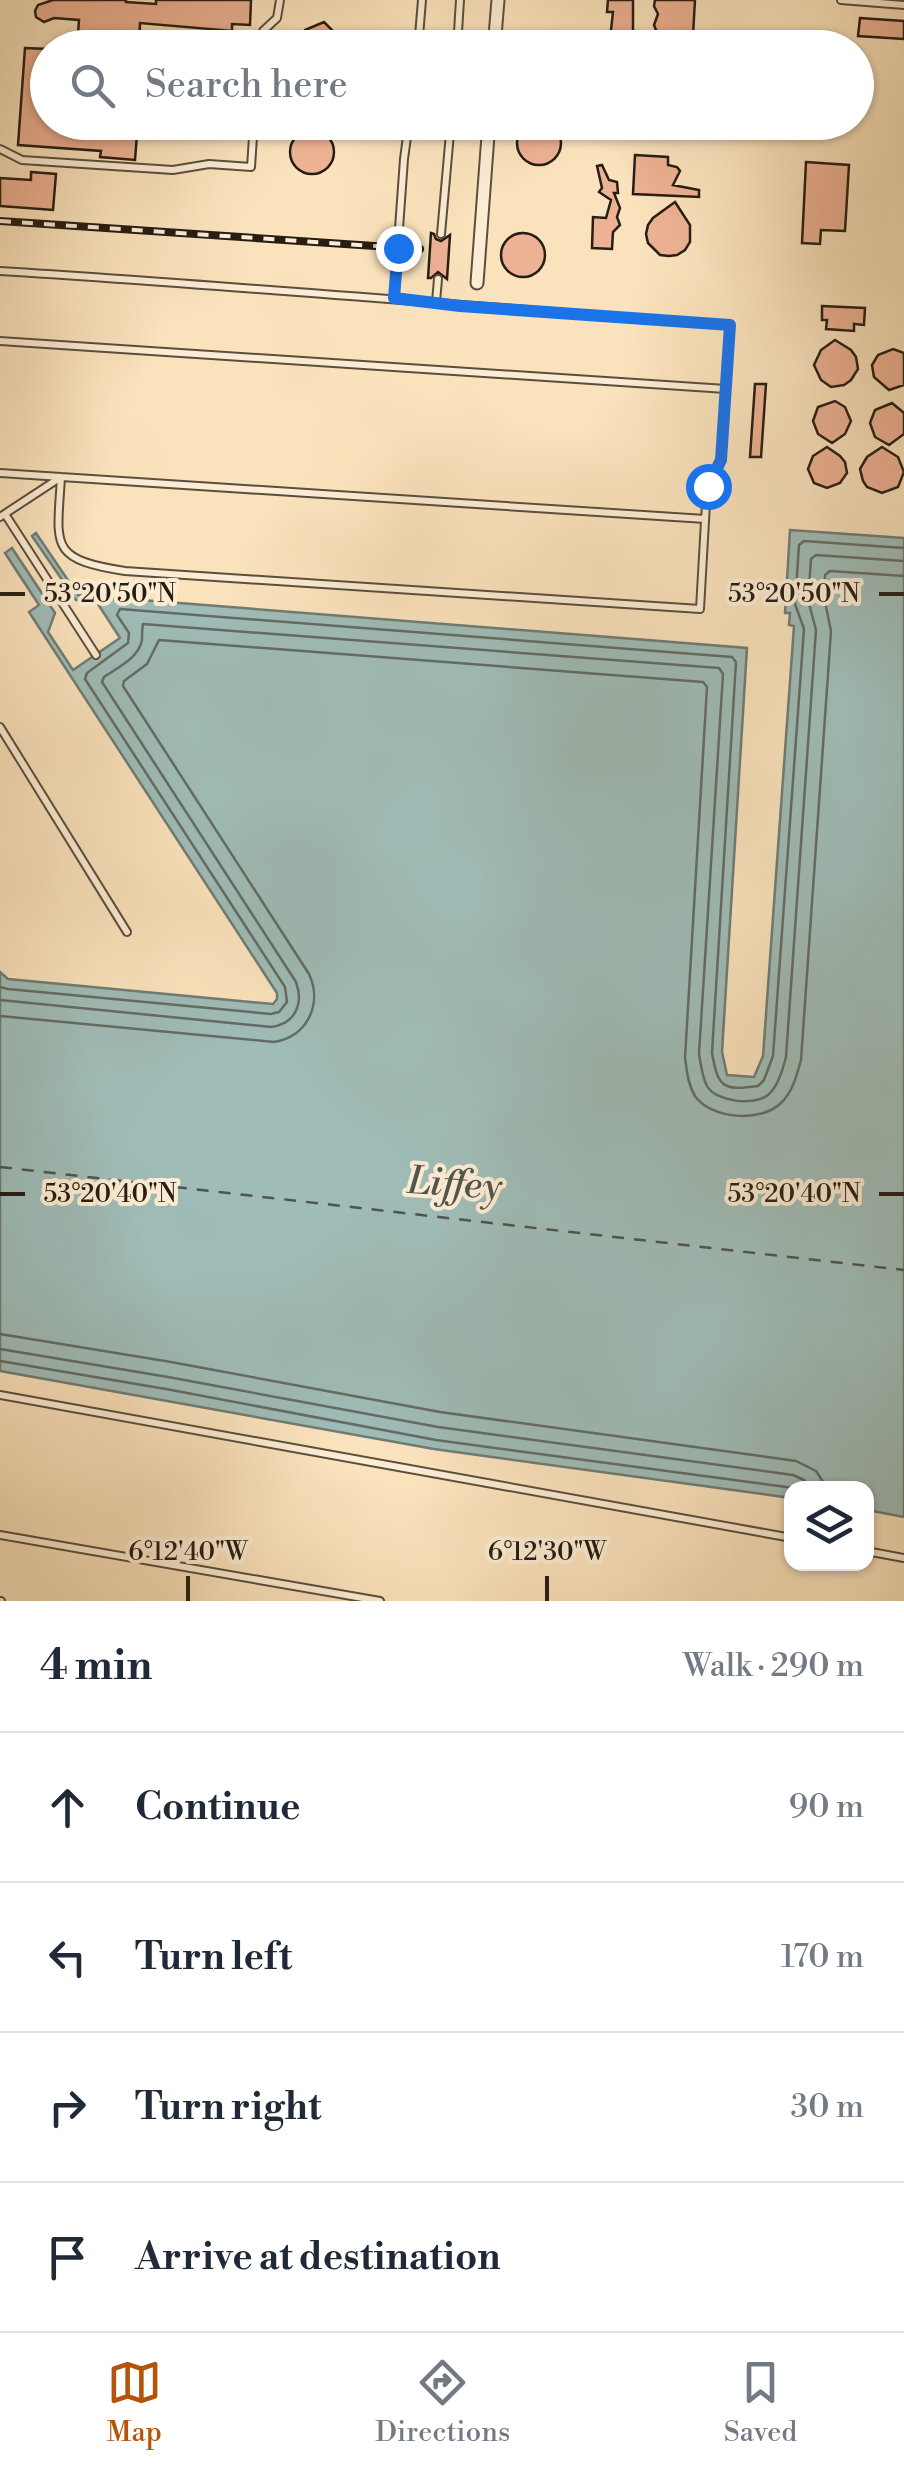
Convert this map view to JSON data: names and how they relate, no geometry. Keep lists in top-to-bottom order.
{
  "water": ["Liffey"],
  "page": {
    "search": "Search here",
    "heading": ["4 min", "Walk · 290 m"],
    "list": [
      ["Continue", "90 m"],
      ["Turn left", "170 m"],
      ["Turn right", "30 m"],
      "Arrive at destination"
    ],
    "nav": ["Map", "Directions", "Saved"]
  },
  "coordinates": [
    "53°20'50\"N",
    "53°20'40\"N",
    "6°12'40\"W",
    "6°12'30\"W"
  ]
}
